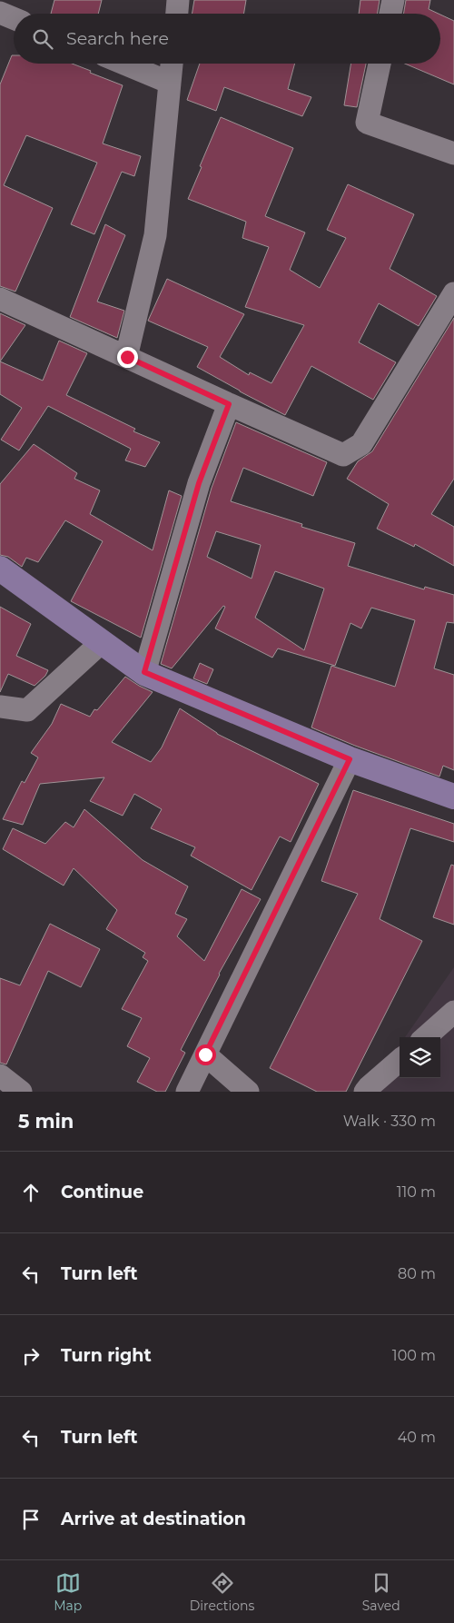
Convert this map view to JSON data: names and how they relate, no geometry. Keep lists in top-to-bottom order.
{
  "page": {
    "search": "Search here",
    "heading": ["5 min", "Walk · 330 m"],
    "list": [
      ["Continue", "110 m"],
      ["Turn left", "80 m"],
      ["Turn right", "100 m"],
      ["Turn left", "40 m"],
      "Arrive at destination"
    ],
    "nav": ["Map", "Directions", "Saved"]
  }
}
